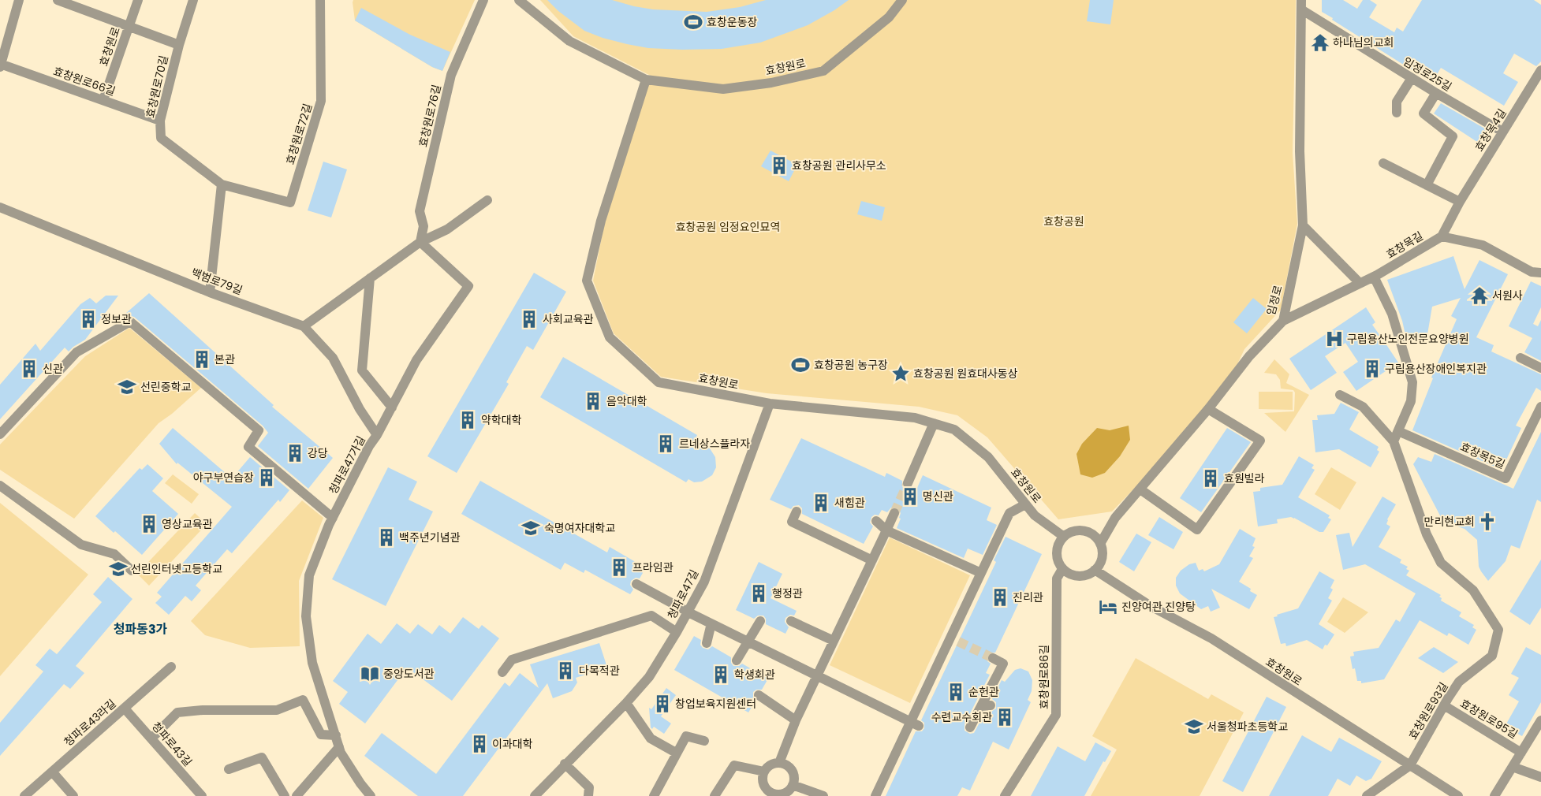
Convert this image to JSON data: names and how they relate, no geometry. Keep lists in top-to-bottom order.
{
  "streets": {
    "street": [
      "효창원로",
      "임정로25길",
      "효창원로66길",
      "효창원로70길",
      "효창원로76길",
      "효창목4길",
      "효창원로72길",
      "효창목길",
      "백범로79길",
      "임정로",
      "효창목5길",
      "청파로47가길",
      "청파로47길",
      "효창원로86길",
      "효창원로93길",
      "효창원로95길",
      "청파로43라길",
      "청파로43길"
    ]
  },
  "crossings": [
    ["효창원로", "효창원로66길"],
    ["효창원로", "임정로"],
    ["효창원로", "청파로47길"],
    ["효창원로", "효창원로86길"],
    ["효창원로", "효창원로93길"],
    ["임정로25길", "효창목4길"],
    ["임정로25길", "임정로"],
    ["효창원로66길", "효창원로70길"],
    ["효창원로70길", "효창원로72길"],
    ["효창원로76길", "청파로47가길"],
    ["효창목4길", "효창목길"],
    ["효창목길", "임정로"],
    ["백범로79길", "청파로47가길"],
    ["임정로", "효창원로86길"],
    ["효창원로93길", "효창원로95길"],
    ["청파로43라길", "청파로43길"]
  ],
  "districts": ["청파동3가"],
  "parks": ["효창공원", "효창공원 임정요인묘역"],
  "places": {
    "sports": ["효창운동장", "효창공원 농구장"],
    "temple": ["하나님의교회", "서원사"],
    "building": [
      "효창공원 관리사무소",
      "정보관",
      "사회교육관",
      "본관",
      "신관",
      "구립용산장애인복지관",
      "음악대학",
      "약학대학",
      "르네상스플라자",
      "강당",
      "야구부연습장",
      "효원빌라",
      "명신관",
      "새힘관",
      "영상교육관",
      "백주년기념관",
      "프라임관",
      "행정관",
      "진리관",
      "다목적관",
      "학생회관",
      "순헌관",
      "창업보육지원센터",
      "수련교수회관",
      "이과대학"
    ],
    "hospital": ["구립용산노인전문요양병원"],
    "place": ["효창공원 원효대사동상"],
    "school or university": [
      "선린중학교",
      "숙명여자대학교",
      "선린인터넷고등학교",
      "서울청파초등학교"
    ],
    "church": ["만리현교회"],
    "hotel": ["진양여관 진양탕"],
    "library": ["중앙도서관"]
  }
}
